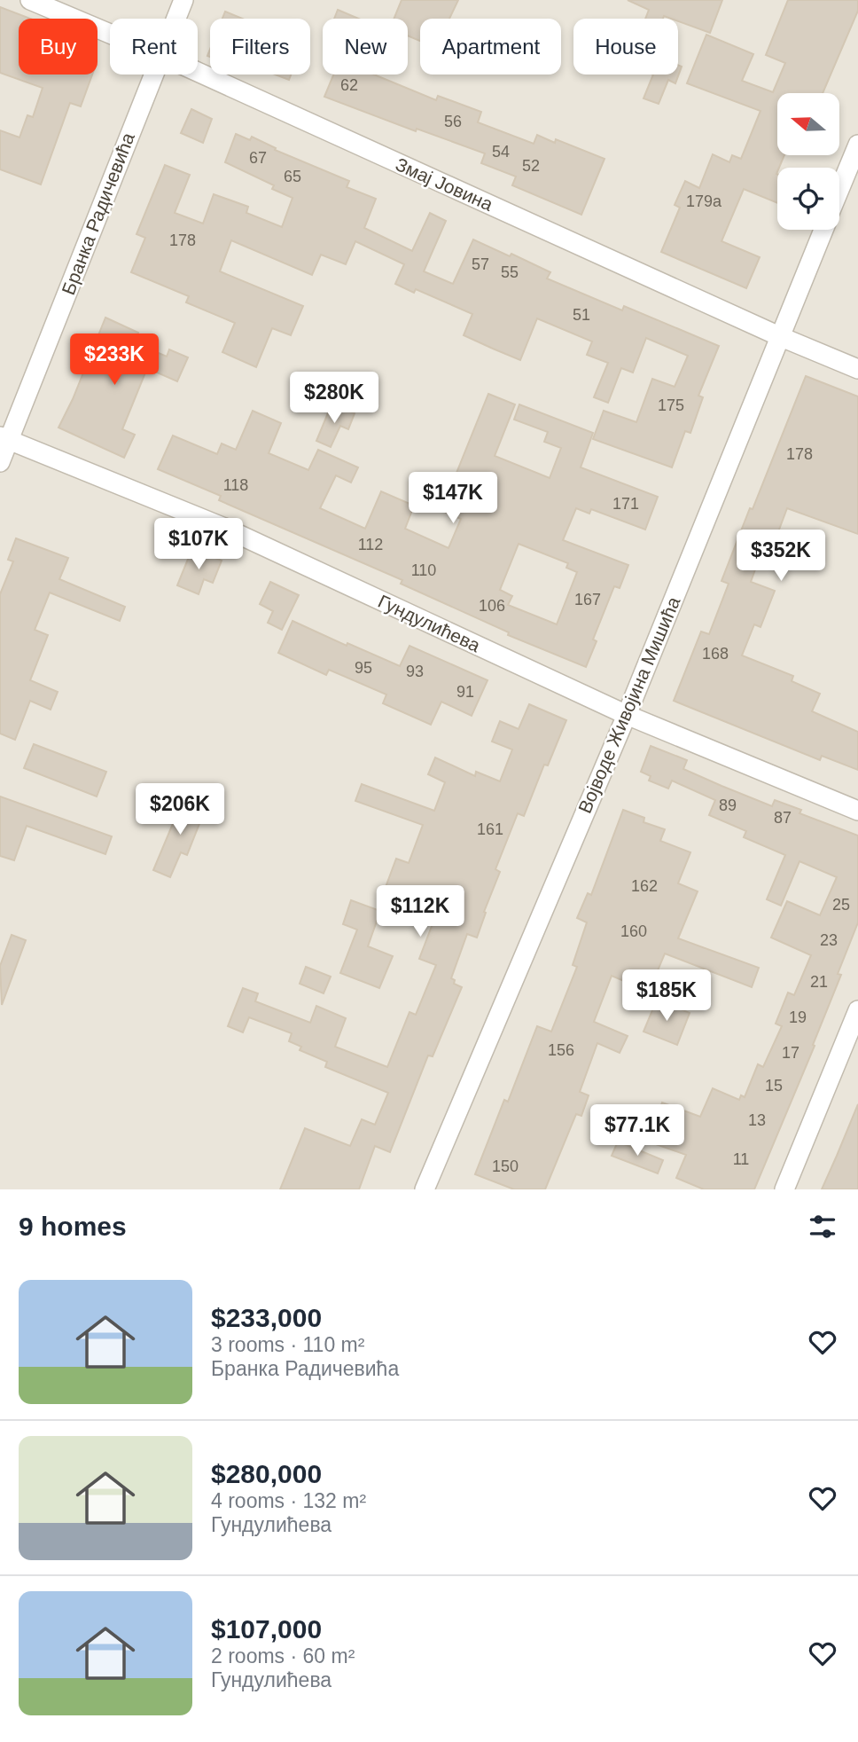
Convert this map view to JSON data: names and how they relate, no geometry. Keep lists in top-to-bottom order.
{
  "streets": {
    "street": [
      "Змај Јовина",
      "Бранка Радичевића",
      "Гундулићева",
      "Војводе Живојина Мишића"
    ]
  },
  "crossings": [
    ["Змај Јовина", "Војводе Живојина Мишића"],
    ["Бранка Радичевића", "Гундулићева"],
    ["Гундулићева", "Војводе Живојина Мишића"]
  ],
  "house_numbers": [
    "62",
    "56",
    "54",
    "67",
    "52",
    "65",
    "179a",
    "178",
    "57",
    "55",
    "51",
    "175",
    "178",
    "118",
    "171",
    "112",
    "110",
    "167",
    "106",
    "168",
    "95",
    "93",
    "91",
    "89",
    "87",
    "161",
    "162",
    "25",
    "160",
    "23",
    "21",
    "19",
    "156",
    "17",
    "15",
    "13",
    "11",
    "150"
  ],
  "north": "left",
  "page": {
    "chip": [
      "Buy",
      "Rent",
      "Filters",
      "New",
      "Apartment",
      "House"
    ],
    "price": [
      "$233K",
      "$280K",
      "$147K",
      "$107K",
      "$352K",
      "$206K",
      "$112K",
      "$185K",
      "$77.1K"
    ],
    "heading": "9 homes",
    "list": [
      {
        "name": "$233,000",
        "note": "3 rooms · 110 m² · Бранка Радичевића"
      },
      {
        "name": "$280,000",
        "note": "4 rooms · 132 m² · Гундулићева"
      },
      {
        "name": "$107,000",
        "note": "2 rooms · 60 m² · Гундулићева"
      }
    ]
  }
}
